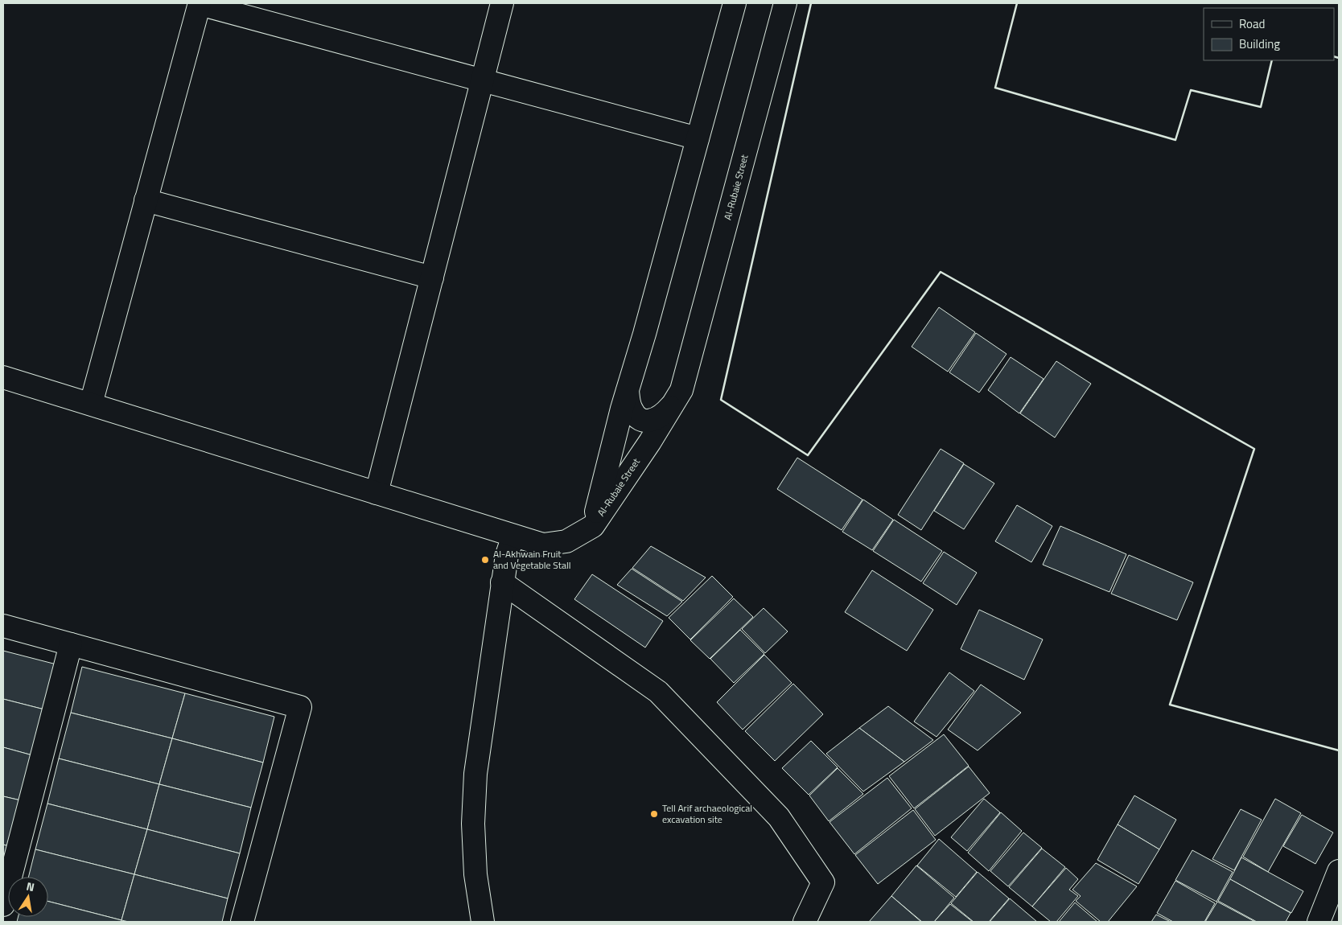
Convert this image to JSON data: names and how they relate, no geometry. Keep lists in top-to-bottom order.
{
  "streets": {
    "street": ["Al-Rubaie Street"]
  },
  "places": ["Al-Akhwain Fruit and Vegetable Stall", "Tell Arif archaeological excavation site"],
  "legend": ["Road", "Building"],
  "north": "top"
}
